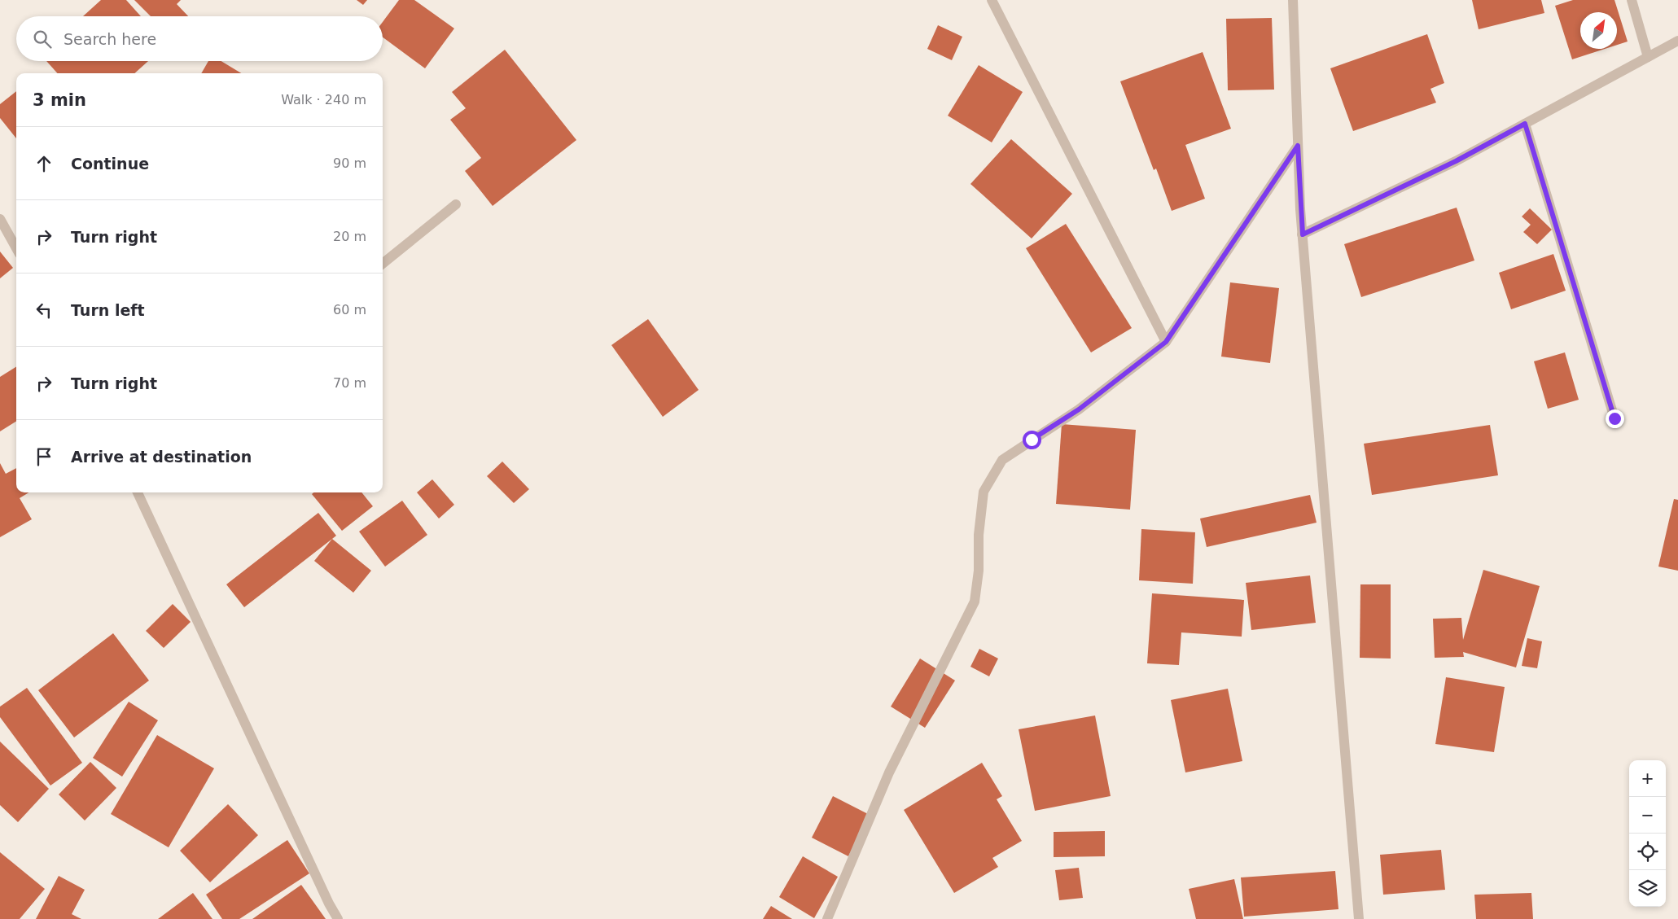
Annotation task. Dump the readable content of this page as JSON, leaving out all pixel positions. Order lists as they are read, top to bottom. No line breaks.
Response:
{"north":"top right","page":{"search":"Search here","heading":["3 min","Walk · 240 m"],"list":[["Continue","90 m"],["Turn right","20 m"],["Turn left","60 m"],["Turn right","70 m"],"Arrive at destination"],"map_buttons":["+","−"]}}
